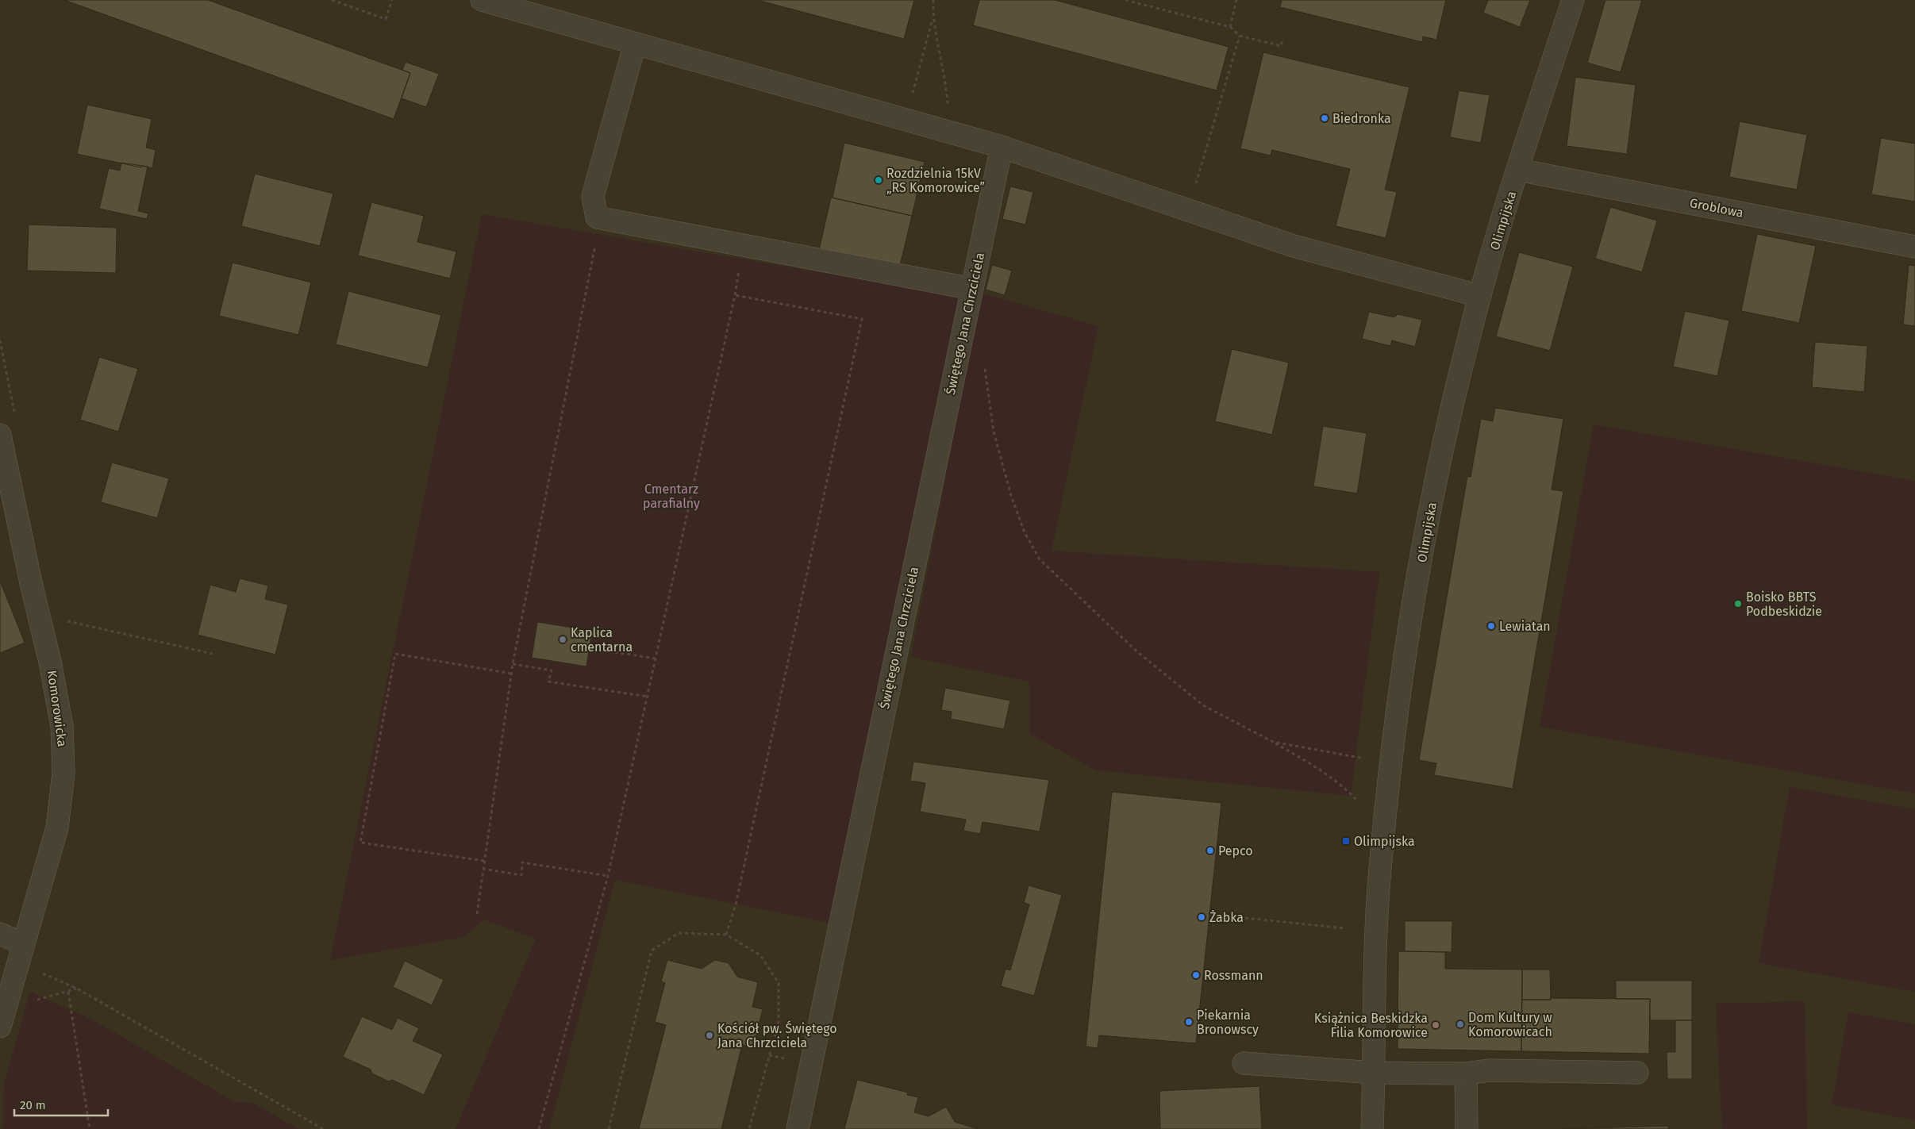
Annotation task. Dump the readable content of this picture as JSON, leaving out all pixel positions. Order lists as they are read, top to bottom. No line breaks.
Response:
{"streets":{"street":["Groblowa","Olimpijska","Świętego Jana Chrzciciela","Komorowicka"]},"crossings":[["Groblowa","Olimpijska"]],"parks":["Cmentarz parafialny"],"places":{"other":["Biedronka","Rozdzielnia 15kV „RS Komorowice”","Boisko BBTS Podbeskidzie","Lewiatan","Kaplica cmentarna","Pepco","Żabka","Rossmann","Piekarnia Bronowscy","Dom Kultury w Komorowicach","Książnica Beskidzka Filia Komorowice","Kościół pw. Świętego Jana Chrzciciela"],"transit":["Olimpijska"]},"scale_bar":"20 m"}
